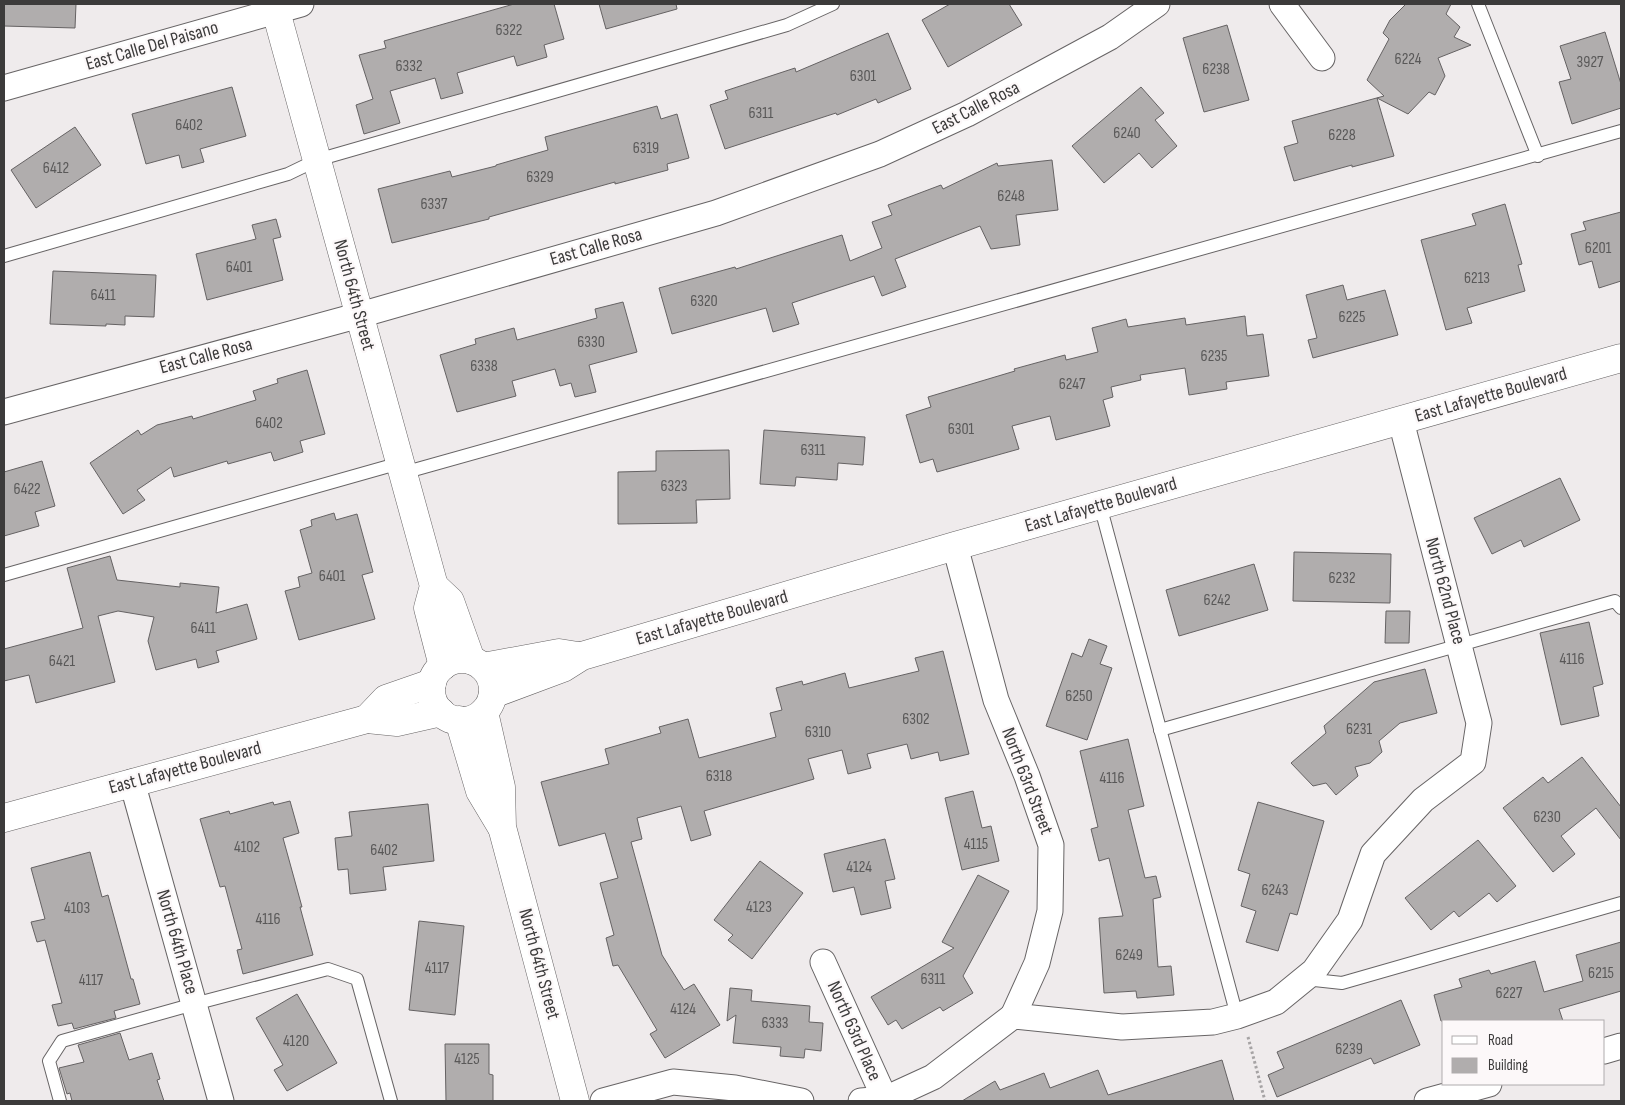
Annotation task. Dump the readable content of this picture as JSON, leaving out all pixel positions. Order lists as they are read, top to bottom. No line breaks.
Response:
{"streets":{"street":["East Calle Del Paisano","East Calle Rosa","North 64th Street","East Lafayette Boulevard","North 62nd Place","North 63rd Street","North 64th Place","North 63rd Place"]},"crossings":[["East Calle Del Paisano","North 64th Street"],["East Calle Rosa","North 64th Street"],["North 64th Street","East Lafayette Boulevard"],["East Lafayette Boulevard","North 62nd Place"],["East Lafayette Boulevard","North 63rd Street"],["East Lafayette Boulevard","North 64th Place"]],"house_numbers":["6322","6224","3927","6332","6238","6301","6311","6402","6240","6228","6319","6412","6329","6248","6337","6201","6401","6213","6411","6320","6225","6330","6235","6338","6247","6402","6301","6311","6323","6422","6401","6232","6242","6411","4116","6421","6250","6302","6231","6310","6318","4116","6230","4115","4102","6402","4124","6243","4123","4103","4116","6249","4117","6215","6311","4117","6227","4124","6333","4120","6239","4125"],"legend":["Road","Building"]}
